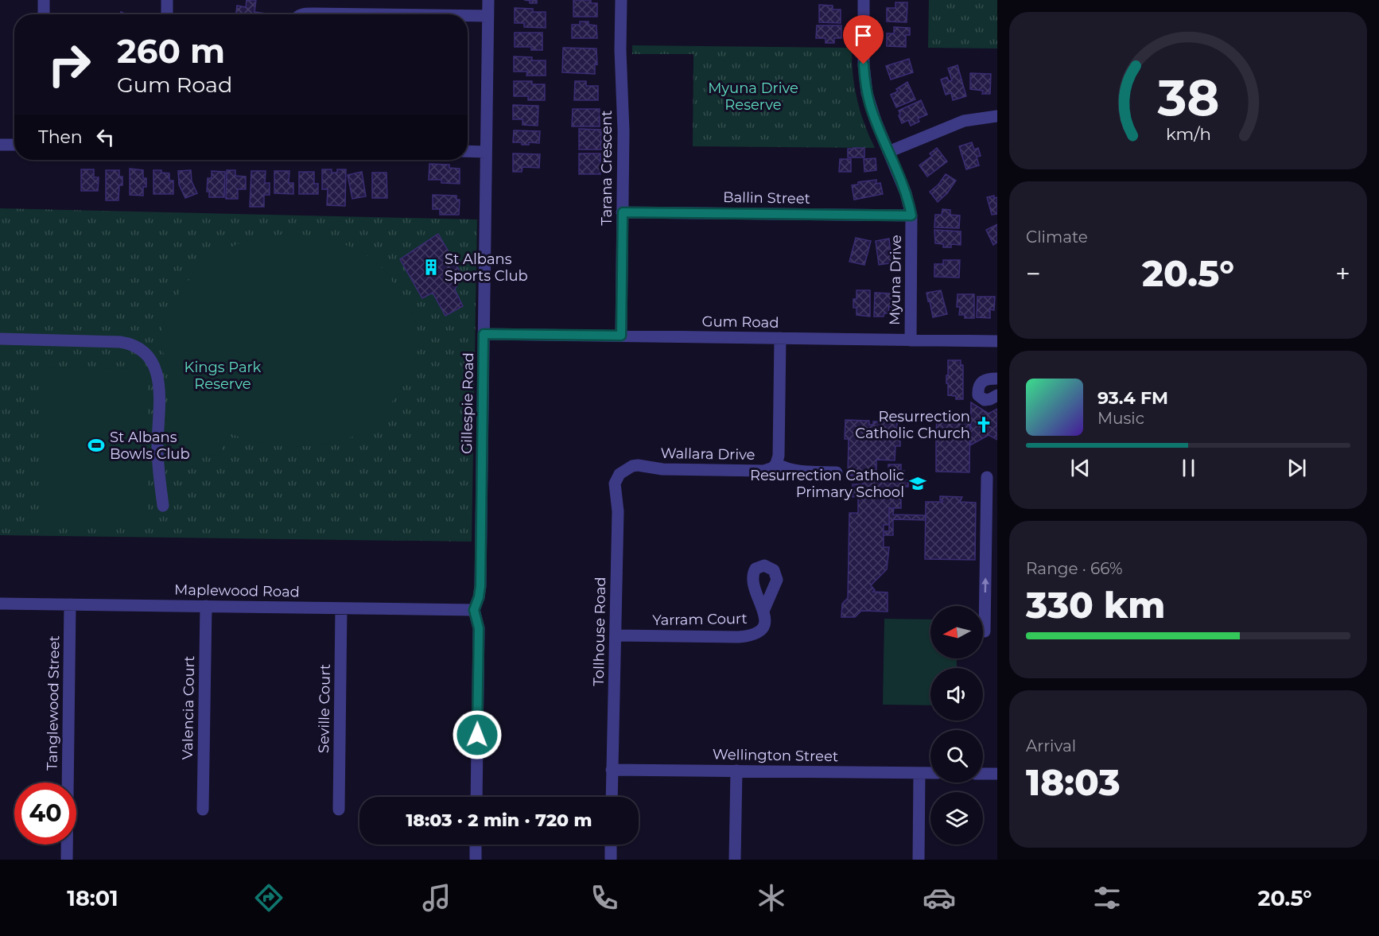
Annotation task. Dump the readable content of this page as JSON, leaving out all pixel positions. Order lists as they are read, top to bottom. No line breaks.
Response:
{"streets":{"street":["Tarana Crescent","Ballin Street","Myuna Drive","Gum Road","Gillespie Road","Wallara Drive","Maplewood Road","Yarram Court","Tollhouse Road","Tanglewood Street","Valencia Court","Seville Court","Wellington Street"]},"crossings":[["Tarana Crescent","Ballin Street"],["Tarana Crescent","Gum Road"],["Ballin Street","Myuna Drive"],["Myuna Drive","Gum Road"],["Gum Road","Gillespie Road"],["Gillespie Road","Maplewood Road"],["Wallara Drive","Tollhouse Road"],["Maplewood Road","Tanglewood Street"],["Maplewood Road","Valencia Court"],["Maplewood Road","Seville Court"],["Yarram Court","Tollhouse Road"],["Tollhouse Road","Wellington Street"]],"parks":["Myuna Drive Reserve","Kings Park Reserve"],"places":{"building":["St Albans Sports Club"],"church":["Resurrection Catholic Church"],"sports":["St Albans Bowls Club"],"school or university":["Resurrection Catholic Primary School"]},"north":"left","page":{"turn":["260 m","Gum Road"],"then":"Then","tile":["Climate",["Range · 66%","330 km"],["Arrival","18:03"]],"heat":["−","20.5°","+"],"song":["93.4 FM","Music"],"limit":"40","trip":"18:03 · 2 min · 720 m","tabs":["18:01","20.5°"],"gauge":["38","km/h"]}}
